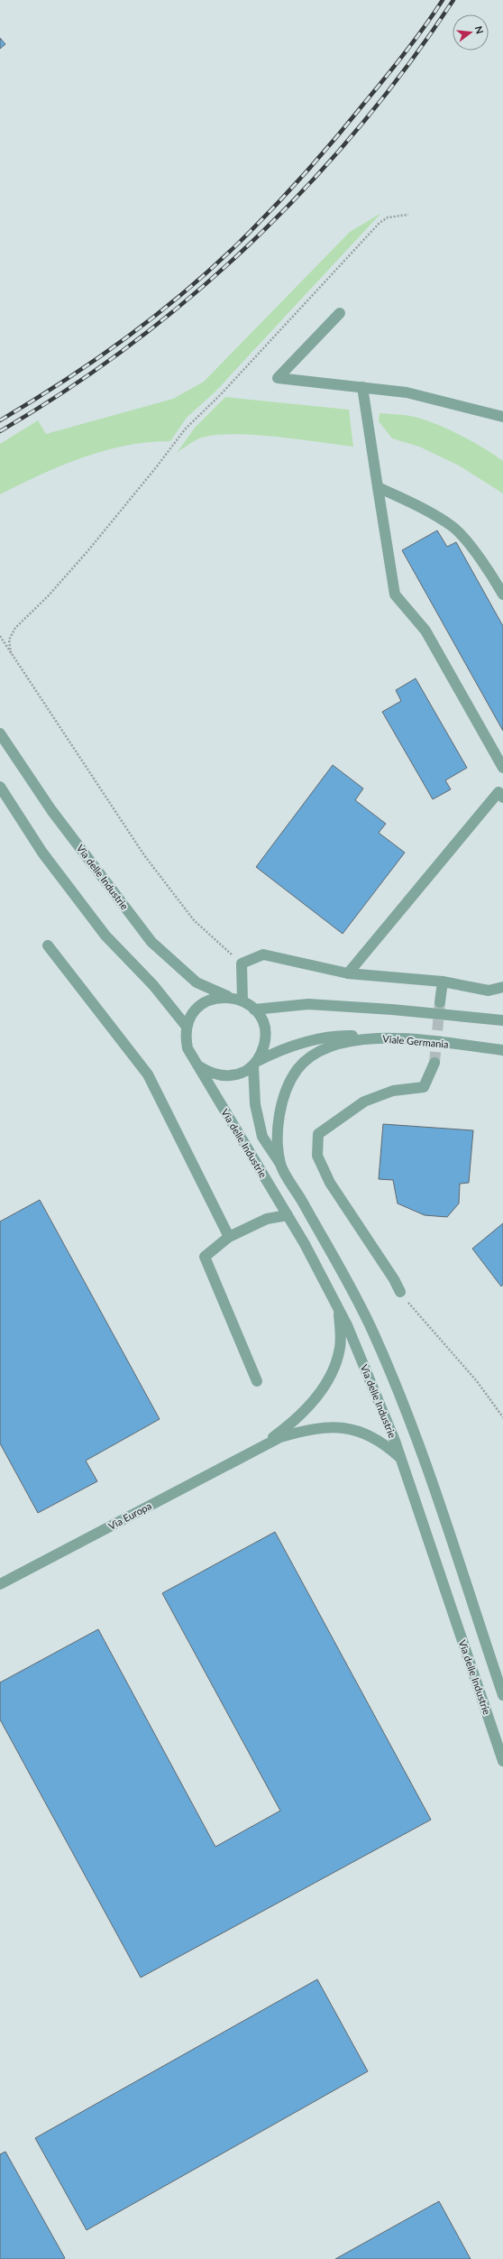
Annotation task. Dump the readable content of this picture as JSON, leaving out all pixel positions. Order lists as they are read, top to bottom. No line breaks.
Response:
{"streets":{"street":["Via delle Industrie","Viale Germania","Via Europa"]},"crossings":[["Via delle Industrie","Viale Germania"],["Via delle Industrie","Via Europa"]],"north":"right"}
